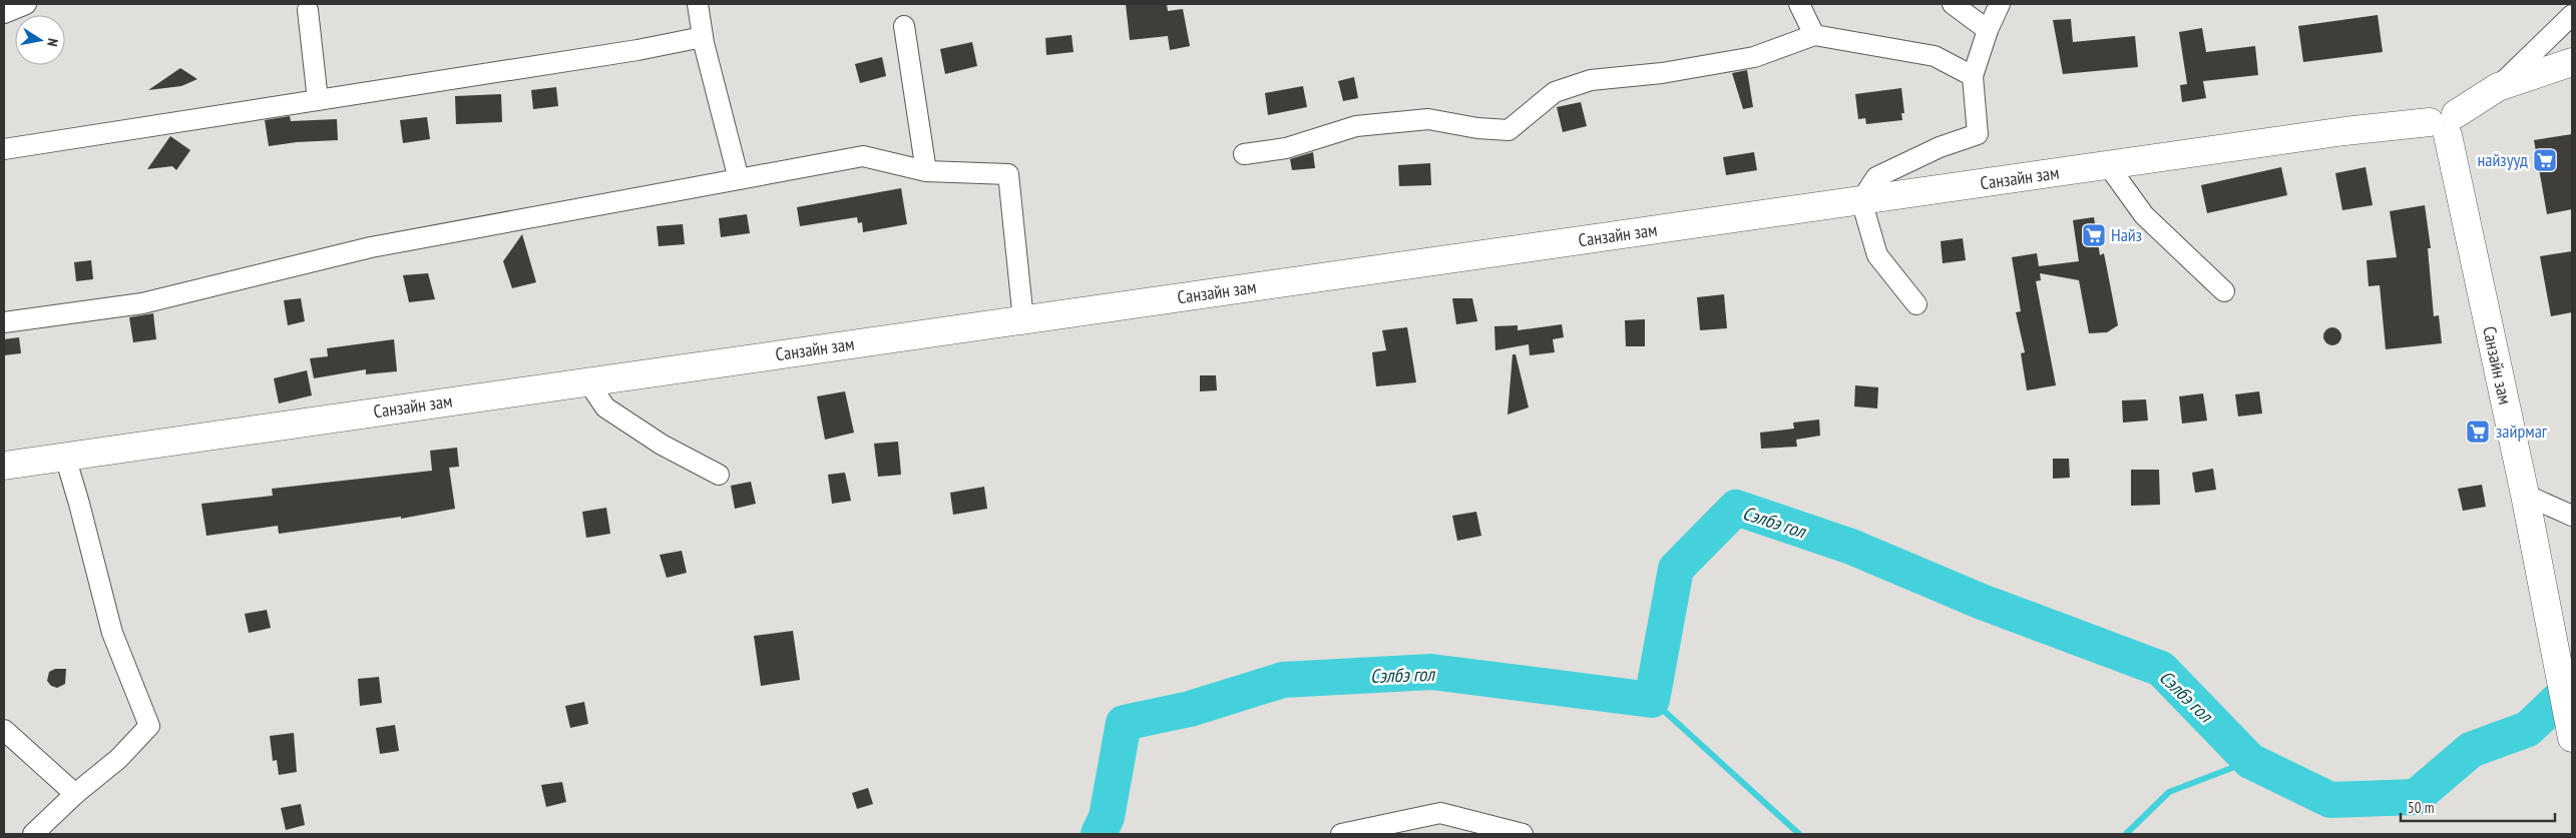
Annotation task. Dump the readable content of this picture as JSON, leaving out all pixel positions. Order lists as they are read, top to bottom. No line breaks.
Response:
{"streets":{"main road":["Санзайн зам"]},"water":["Сэлбэ гол"],"places":{"supermarket":["найзууд","Найз","зайрмаг"]},"scale_bar":"50 m","north":"right"}
